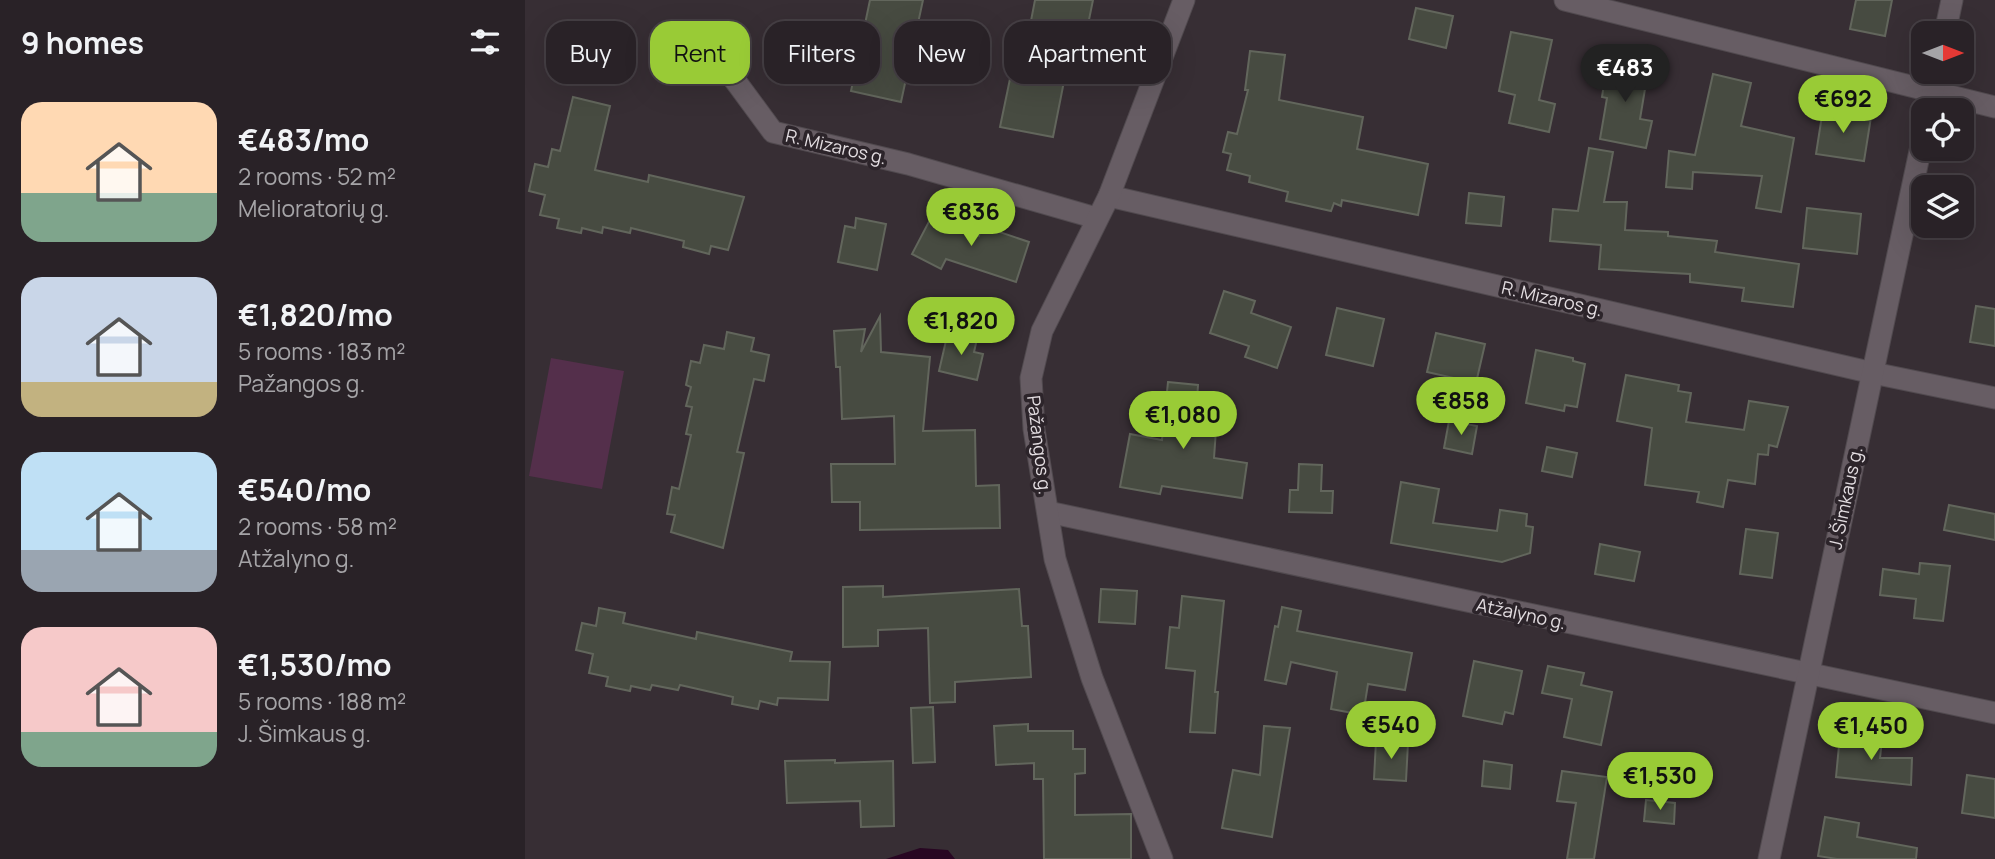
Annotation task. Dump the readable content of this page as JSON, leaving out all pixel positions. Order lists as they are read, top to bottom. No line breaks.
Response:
{"streets":{"street":["R. Mizaros g.","Pažangos g.","J. Šimkaus g.","Atžalyno g."]},"crossings":[["R. Mizaros g.","Pažangos g."],["R. Mizaros g.","J. Šimkaus g."],["Pažangos g.","Atžalyno g."],["J. Šimkaus g.","Atžalyno g."]],"north":"right","page":{"heading":"9 homes","chip":["Buy","Rent","Filters","New","Apartment"],"price":["€483","€692","€836","€1,820","€858","€1,080","€540","€1,450","€1,530"],"list":[{"name":"€483/mo","note":"2 rooms · 52 m² · Melioratorių g."},{"name":"€1,820/mo","note":"5 rooms · 183 m² · Pažangos g."},{"name":"€540/mo","note":"2 rooms · 58 m² · Atžalyno g."},{"name":"€1,530/mo","note":"5 rooms · 188 m² · J. Šimkaus g."}]}}
